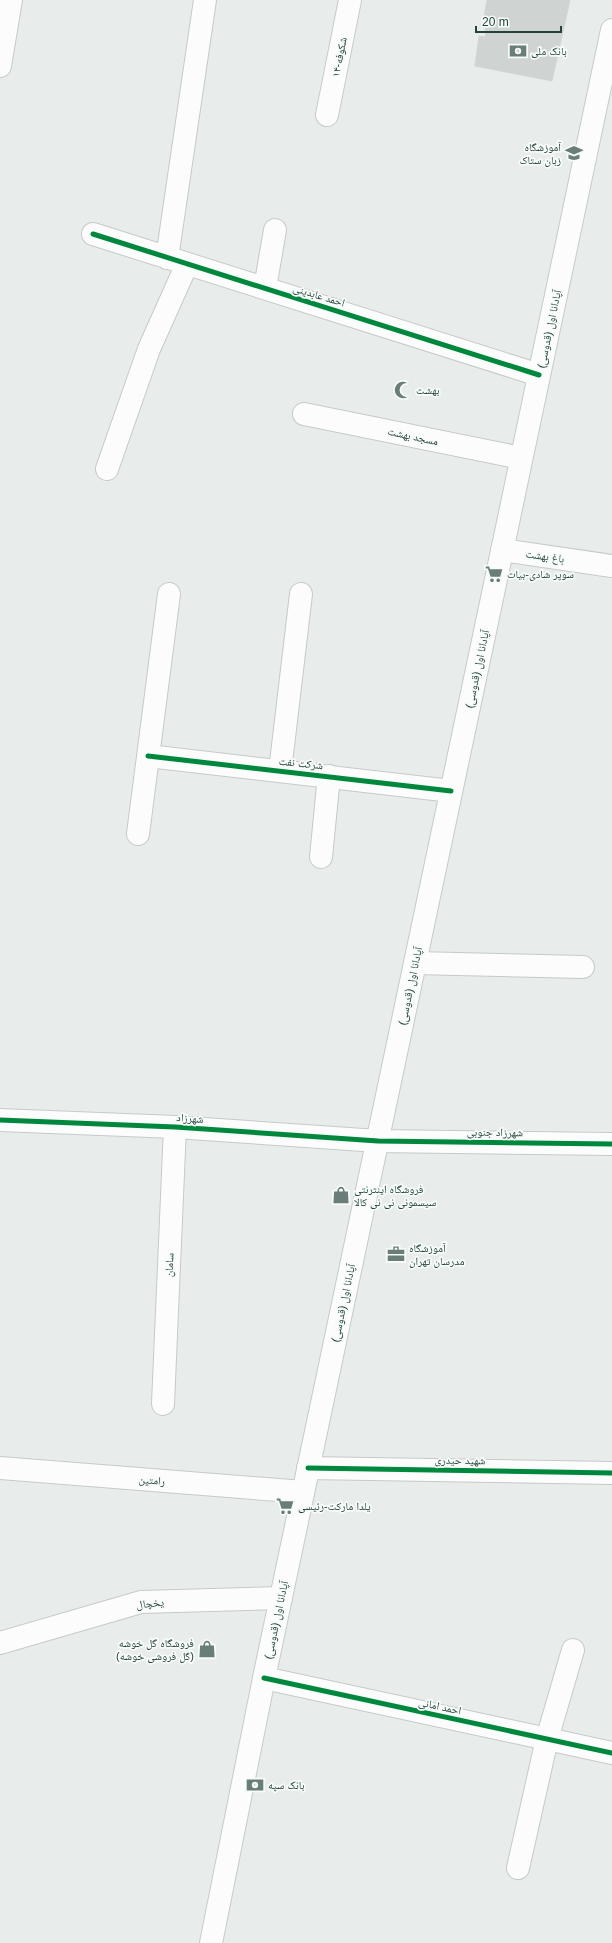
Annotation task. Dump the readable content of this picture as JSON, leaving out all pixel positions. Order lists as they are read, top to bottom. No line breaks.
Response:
{"streets":{"street":["۱۴-شکوفه","احمد عابدینی","آپادانا اول (قدوسی)","مسجد بهشت","باغ بهشت","شرکت نفت","شهرزاد","شهرزاد جنوبی","سامان","شهید حیدری","رامتین","یخچال","احمد امانی"]},"crossings":[["احمد عابدینی","آپادانا اول (قدوسی)"],["آپادانا اول (قدوسی)","مسجد بهشت"],["آپادانا اول (قدوسی)","باغ بهشت"],["آپادانا اول (قدوسی)","شرکت نفت"],["آپادانا اول (قدوسی)","شهرزاد"],["آپادانا اول (قدوسی)","شهرزاد جنوبی"],["آپادانا اول (قدوسی)","شهید حیدری"],["آپادانا اول (قدوسی)","رامتین"],["آپادانا اول (قدوسی)","یخچال"],["آپادانا اول (قدوسی)","احمد امانی"],["شهرزاد","شهرزاد جنوبی"],["شهرزاد","سامان"]],"places":{"bank":["بانک ملی","بانک سپه"],"school or university":["آموزشگاه زبان ستاک"],"mosque":["بهشت"],"supermarket":["سوپر شادی-بیات","یلدا مارکت-رئیسی"],"shop":["فروشگاه اینترنتی سیسمونی نی نی کالا","فروشگاه گل خوشه (گل فروشی خوشه)"],"office":["آموزشگاه مدرسان تهران"]},"scale_bar":"20 m"}
